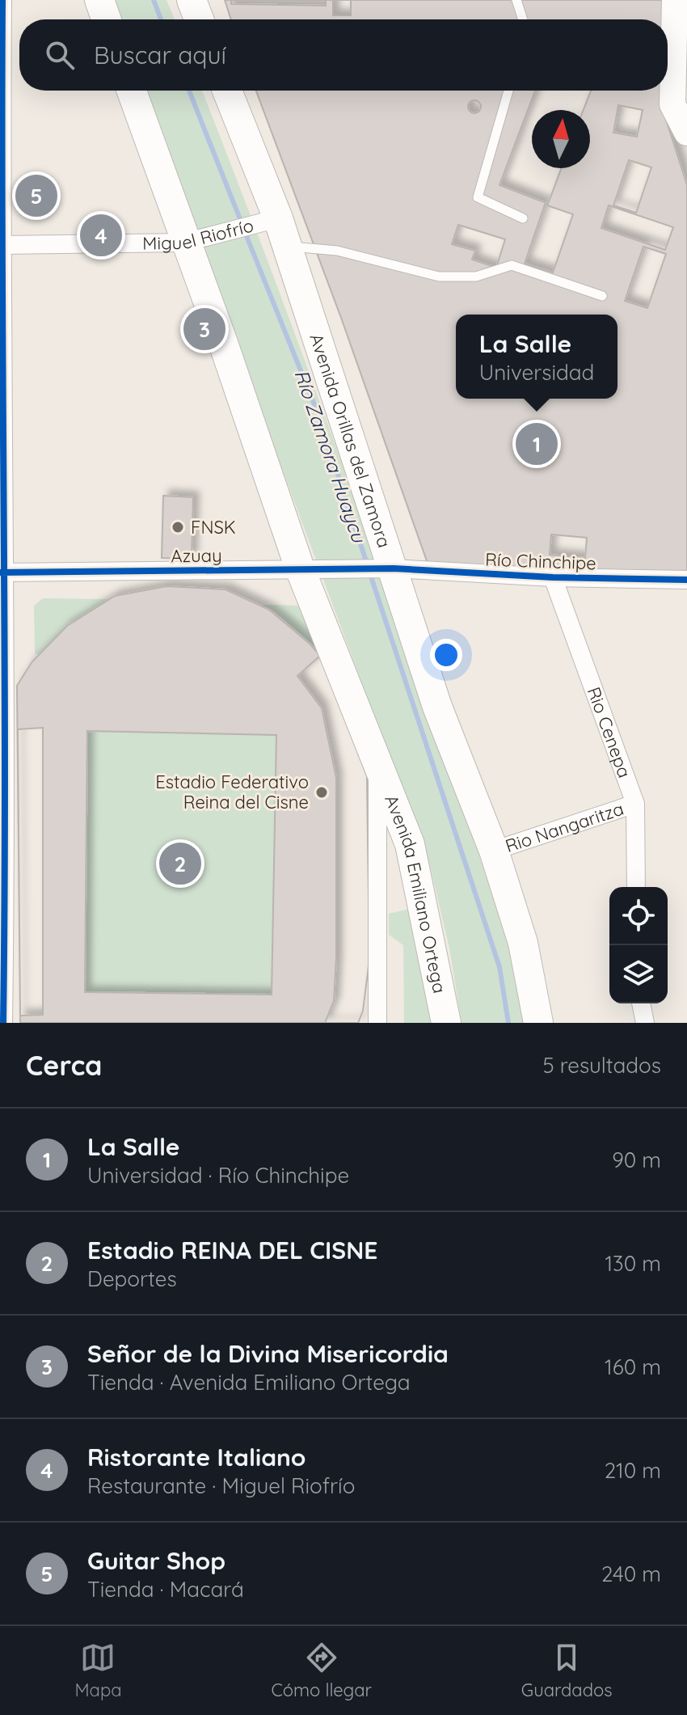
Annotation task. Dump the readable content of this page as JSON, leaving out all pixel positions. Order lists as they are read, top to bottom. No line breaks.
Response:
{"streets":{"main road":["Avenida Orillas del Zamora","Avenida Emiliano Ortega"],"street":["Miguel Riofrío","Azuay","Río Chinchipe","Rio Cenepa","Rio Nangaritza"]},"crossings":[["Miguel Riofrío","Avenida Orillas del Zamora"],["Miguel Riofrío","Avenida Emiliano Ortega"],["Avenida Orillas del Zamora","Azuay"],["Avenida Orillas del Zamora","Río Chinchipe"],["Avenida Orillas del Zamora","Rio Nangaritza"],["Azuay","Río Chinchipe"],["Azuay","Avenida Emiliano Ortega"],["Río Chinchipe","Rio Cenepa"],["Rio Cenepa","Rio Nangaritza"]],"water":["Río Zamora Huaycu"],"places":["FNSK","Estadio Federativo Reina del Cisne"],"north":"top","page":{"search":"Buscar aquí","pins":["5","4","3","1","2"],"popup":["La Salle","Universidad"],"heading":["Cerca","5 resultados"],"list":[{"mark":"1","name":"La Salle","note":"Universidad · Río Chinchipe","value":"90 m"},{"mark":"2","name":"Estadio REINA DEL CISNE","note":"Deportes","value":"130 m"},{"mark":"3","name":"Señor de la Divina Misericordia","note":"Tienda · Avenida Emiliano Ortega","value":"160 m"},{"mark":"4","name":"Ristorante Italiano","note":"Restaurante · Miguel Riofrío","value":"210 m"},{"mark":"5","name":"Guitar Shop","note":"Tienda · Macará","value":"240 m"}],"nav":["Mapa","Cómo llegar","Guardados"]}}
